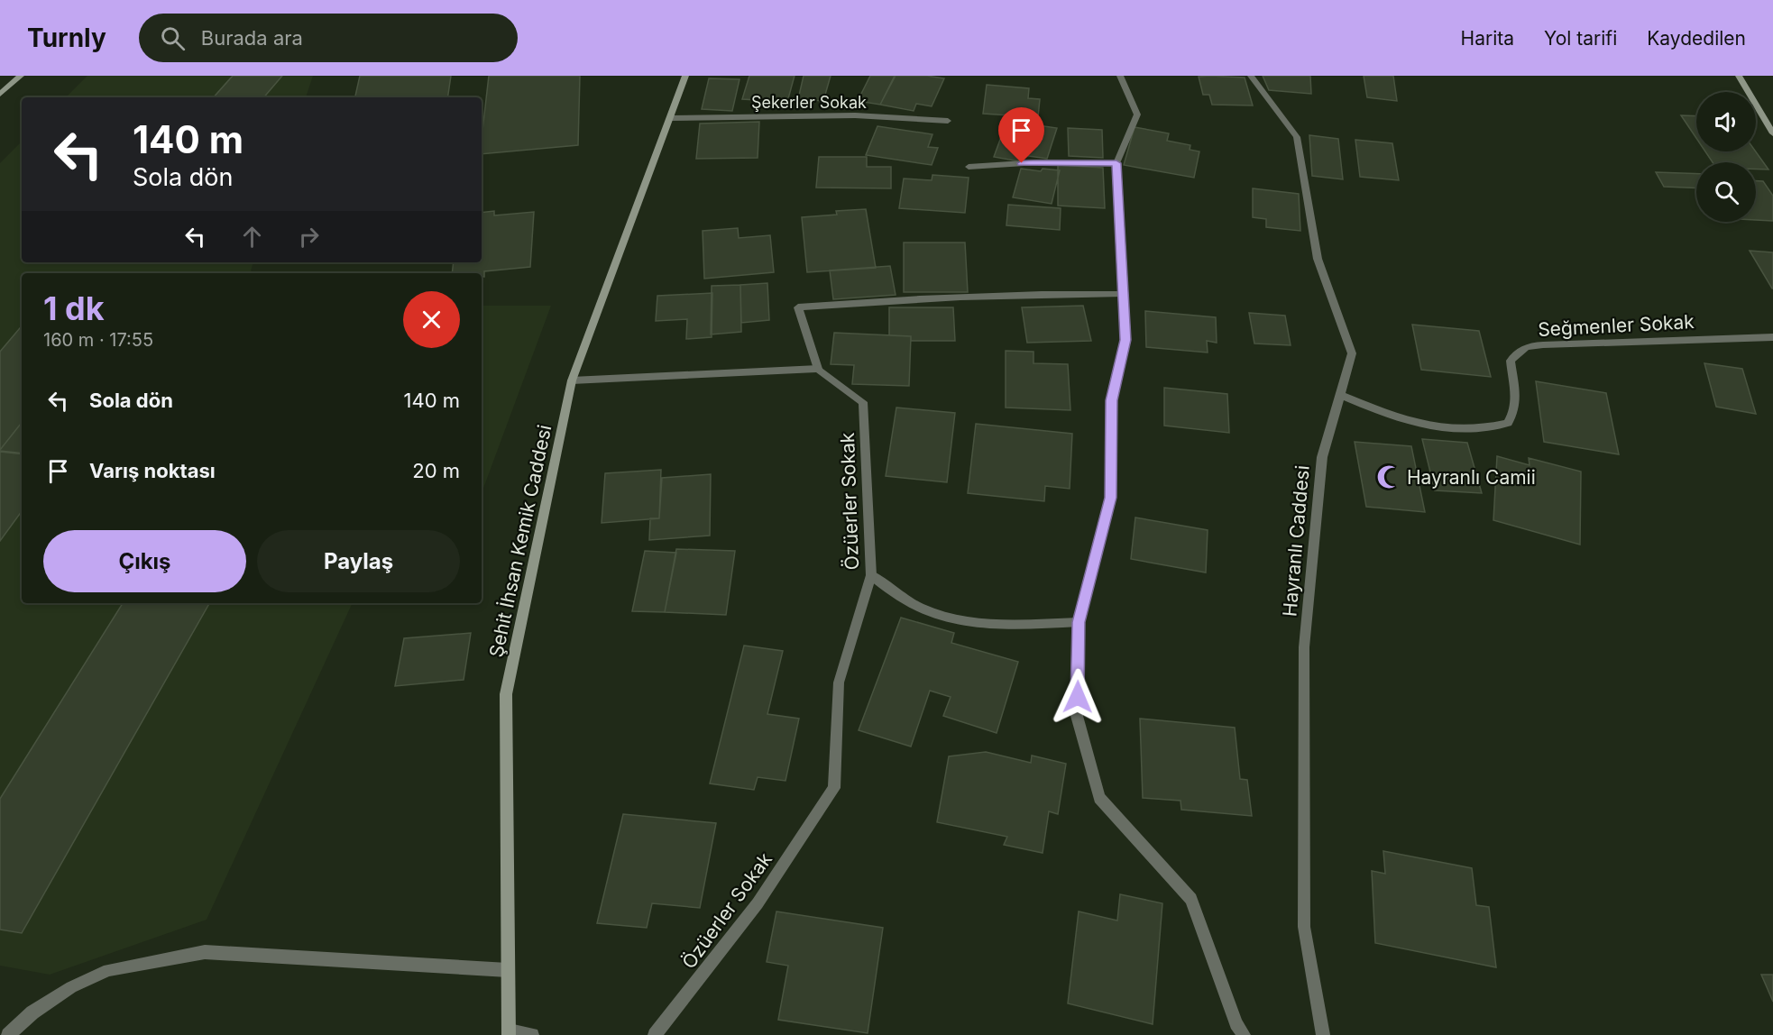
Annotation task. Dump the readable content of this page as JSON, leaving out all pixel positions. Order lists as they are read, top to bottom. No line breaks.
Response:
{"streets":{"street":["Şekerler Sokak","Seğmenler Sokak","Özüerler Sokak","Şehit İhsan Kemik Caddesi","Hayranlı Caddesi"]},"crossings":[["Şekerler Sokak","Şehit İhsan Kemik Caddesi"],["Seğmenler Sokak","Hayranlı Caddesi"]],"places":{"mosque":["Hayranlı Camii"]},"page":{"header":"Turnly","search":"Burada ara","nav":["Harita","Yol tarifi","Kaydedilen"],"turn":["140 m","Sola dön"],"heading":["1 dk","160 m · 17:55"],"list":[{"name":"Sola dön","value":"140 m"},{"name":"Varış noktası","value":"20 m"}],"buttons":["Çıkış","Paylaş"]}}
